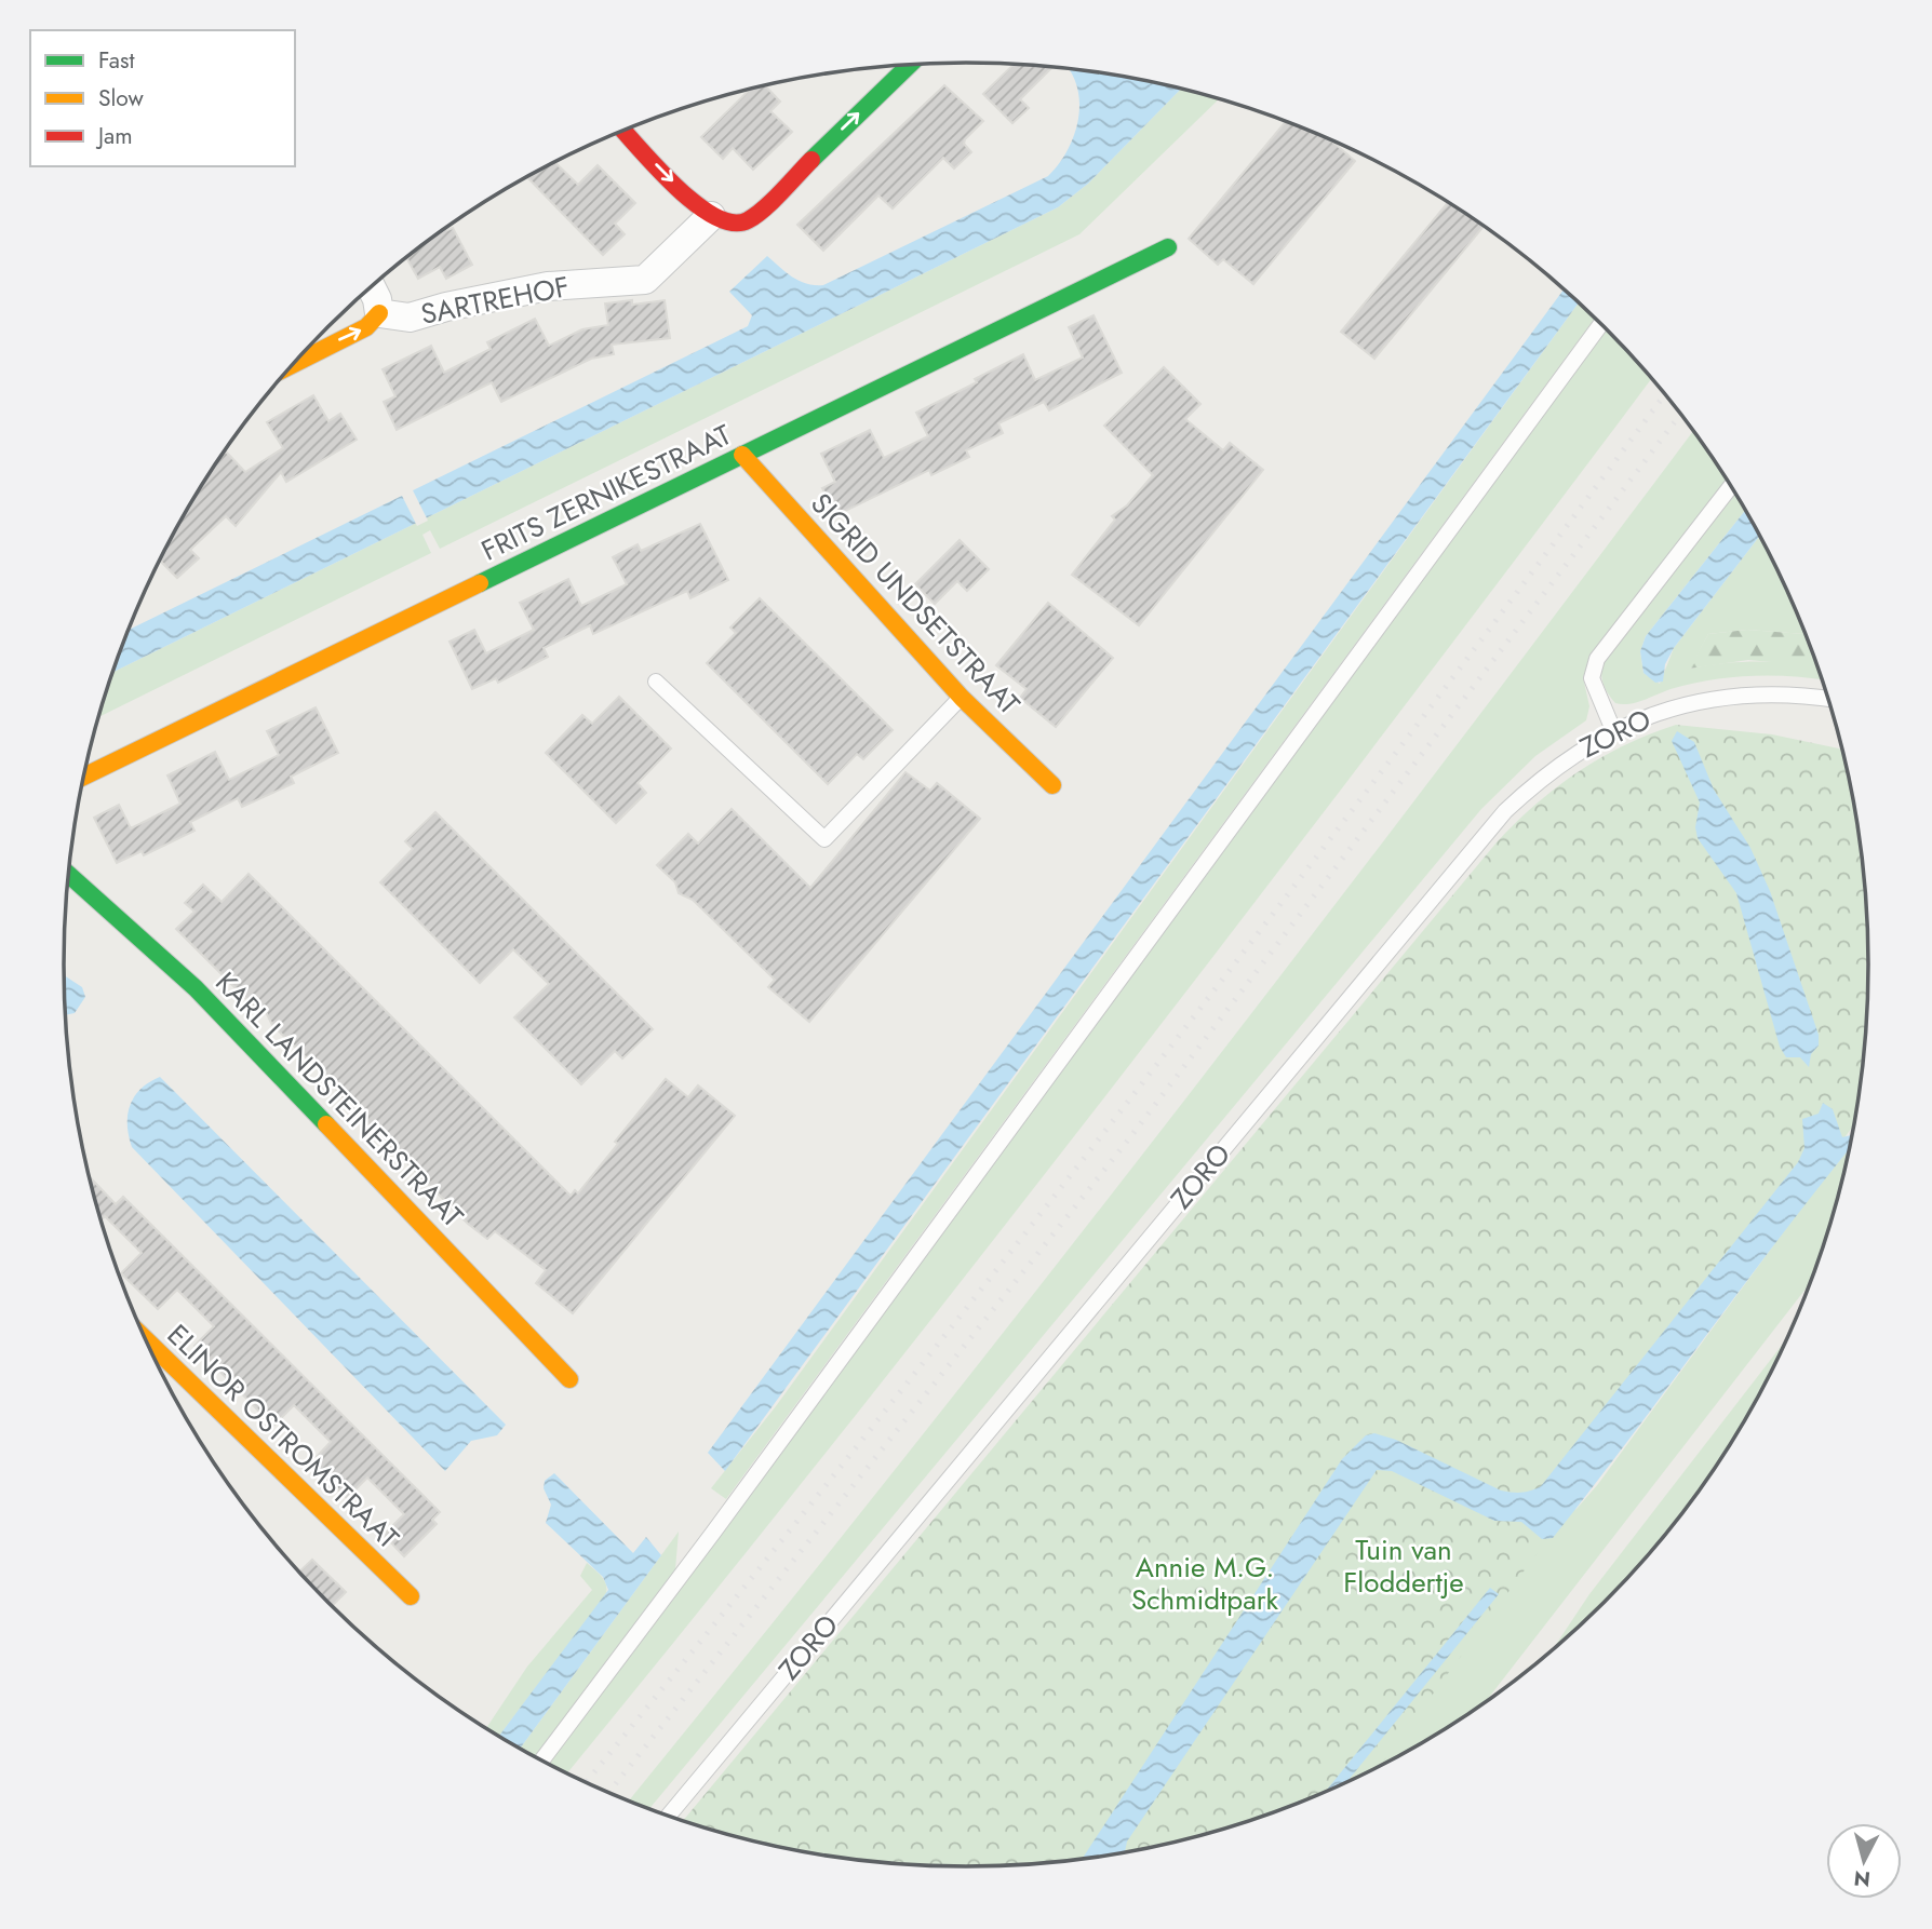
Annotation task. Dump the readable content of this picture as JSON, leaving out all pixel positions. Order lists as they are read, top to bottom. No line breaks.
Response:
{"streets":{"street":["SARTREHOF","FRITS ZERNIKESTRAAT","SIGRID UNDSETSTRAAT","KARL LANDSTEINERSTRAAT","ELINOR OSTROMSTRAAT"],"lane":["ZORO"]},"crossings":[["FRITS ZERNIKESTRAAT","SIGRID UNDSETSTRAAT"]],"parks":["Tuin van Floddertje","Annie M.G. Schmidtpark"],"legend":["Fast","Slow","Jam"],"north":"bottom"}
